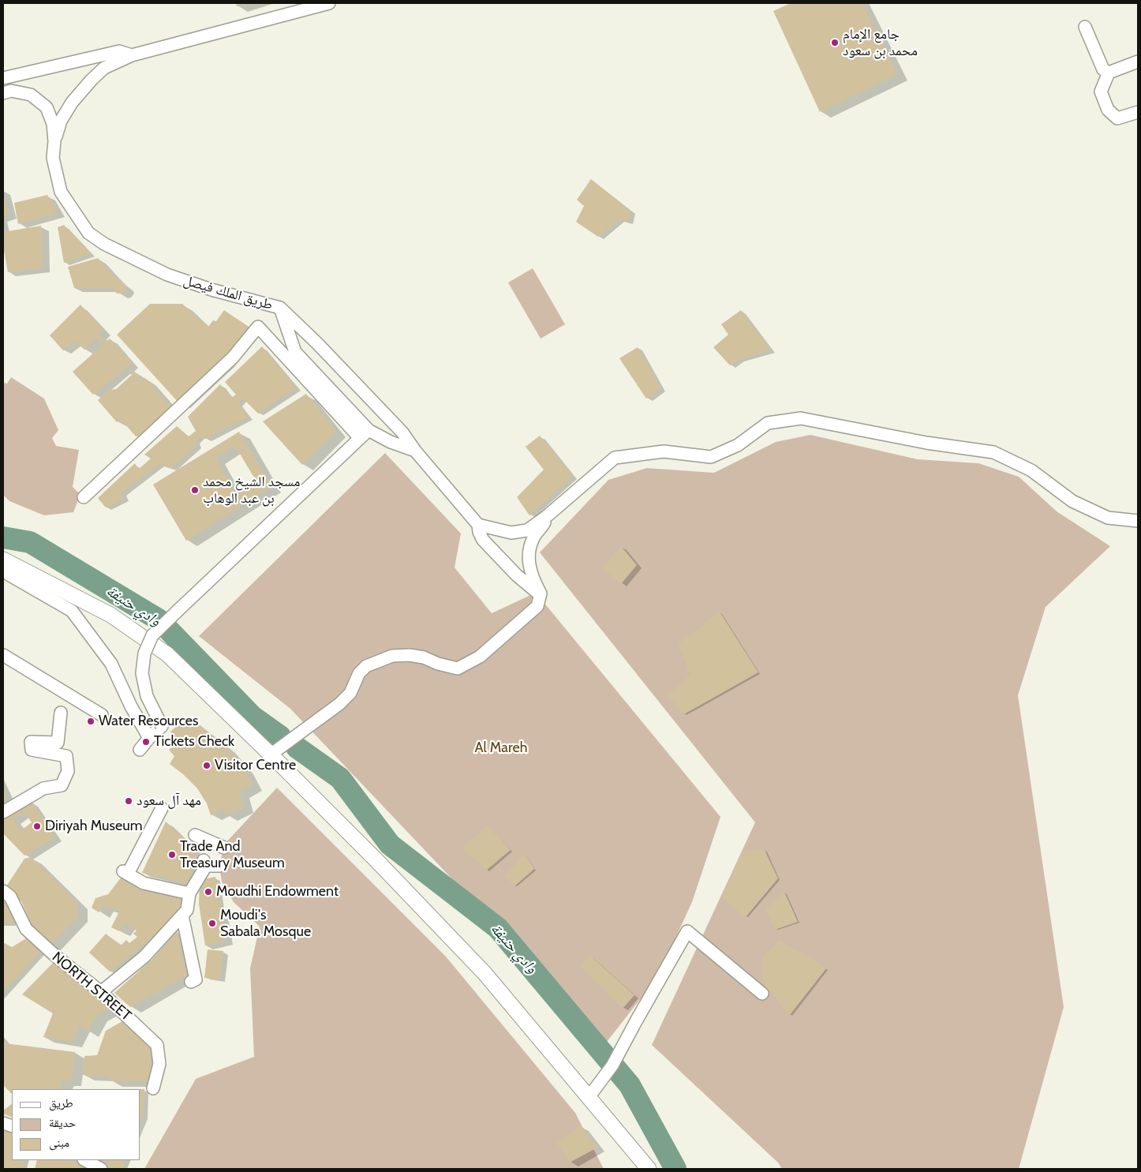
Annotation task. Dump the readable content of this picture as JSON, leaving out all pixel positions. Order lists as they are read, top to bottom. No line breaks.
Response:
{"streets":{"street":["طريق الملك فيصل","NORTH STREET"]},"water":["وادي حنيفة"],"parks":["Al Mareh"],"places":["جامع الإمام محمد بن سعود","مسجد الشيخ محمد بن عبد الوهاب","Water Resources","Tickets Check","Visitor Centre","مهد آل سعود","Diriyah Museum","Trade And Treasury Museum","Moudhi Endowment","Moudi's Sabala Mosque"],"legend":["طريق","حديقة","مبنى"]}
